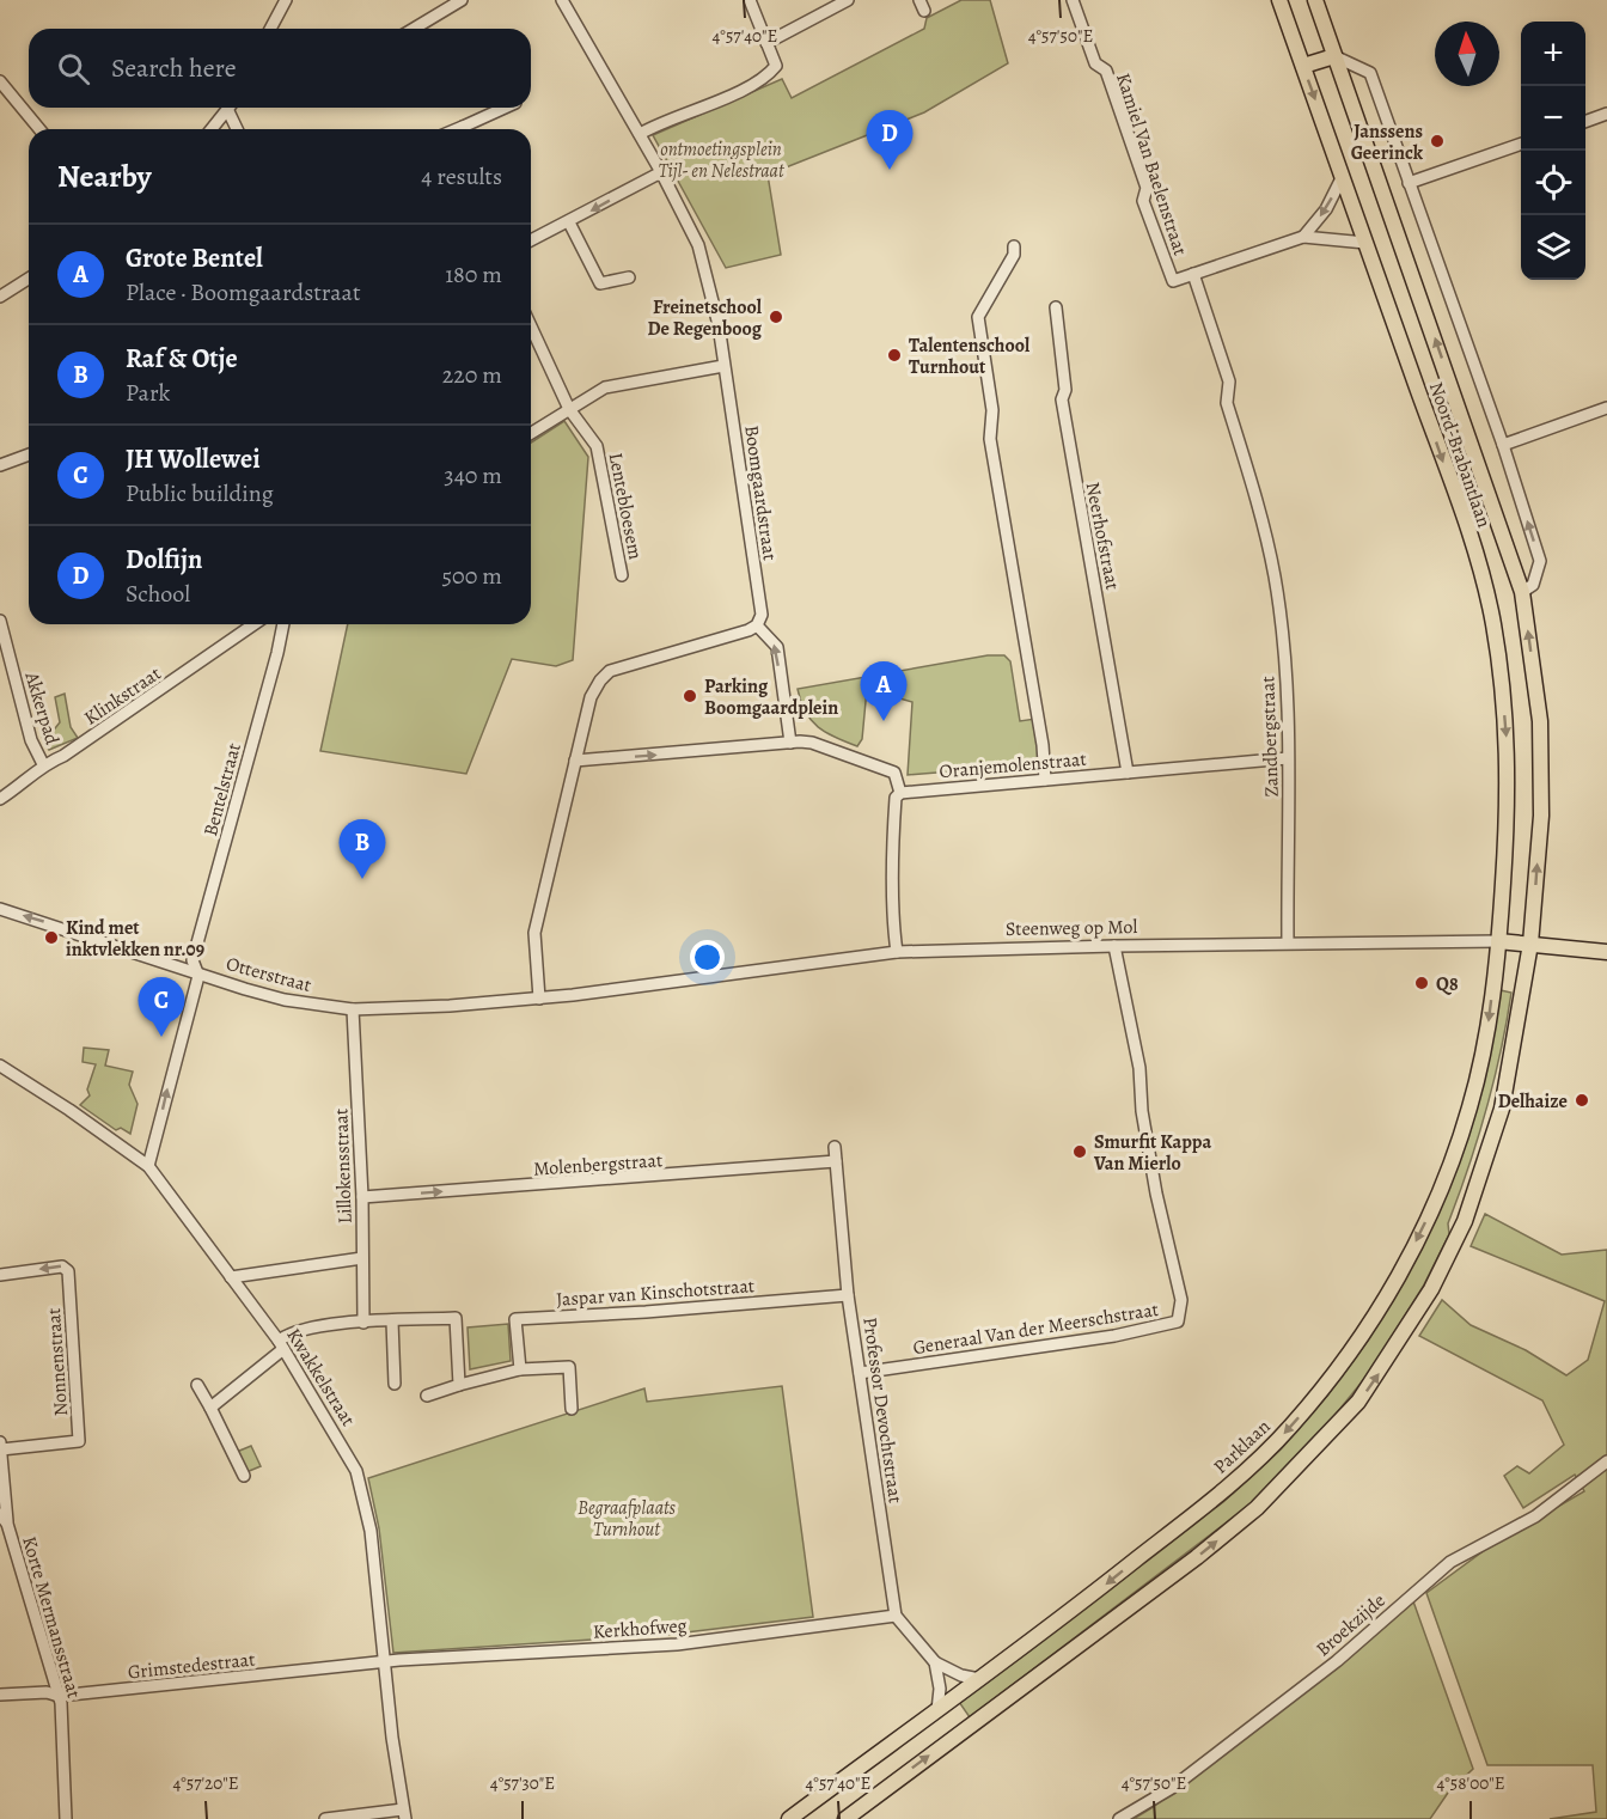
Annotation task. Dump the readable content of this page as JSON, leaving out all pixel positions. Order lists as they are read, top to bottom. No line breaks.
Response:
{"streets":{"main road":["Noord-Brabantlaan","Steenweg op Mol","Parklaan"],"street":["Kamiel Van Baelenstraat","Boomgaardstraat","Lentebloesem","Neerhofstraat","Klinkstraat","Akkerpad","Zandbergstraat","Oranjemolenstraat","Bentelstraat","Otterstraat","Molenbergstraat","Lillokensstraat","Jaspar van Kinschotstraat","Generaal Van der Meerschstraat","Nonnenstraat","Kwakkelstraat","Professor Devochtstraat","Korte Mermansstraat","Broekzijde","Kerkhofweg","Grimstedestraat"]},"crossings":[["Kamiel Van Baelenstraat","Noord-Brabantlaan"],["Kamiel Van Baelenstraat","Zandbergstraat"],["Noord-Brabantlaan","Steenweg op Mol"],["Noord-Brabantlaan","Parklaan"],["Neerhofstraat","Oranjemolenstraat"],["Klinkstraat","Akkerpad"],["Zandbergstraat","Oranjemolenstraat"],["Zandbergstraat","Steenweg op Mol"],["Bentelstraat","Otterstraat"],["Bentelstraat","Kwakkelstraat"],["Steenweg op Mol","Otterstraat"],["Steenweg op Mol","Generaal Van der Meerschstraat"],["Steenweg op Mol","Parklaan"],["Otterstraat","Lillokensstraat"],["Molenbergstraat","Lillokensstraat"],["Molenbergstraat","Professor Devochtstraat"],["Jaspar van Kinschotstraat","Professor Devochtstraat"],["Generaal Van der Meerschstraat","Professor Devochtstraat"],["Nonnenstraat","Korte Mermansstraat"],["Kwakkelstraat","Kerkhofweg"],["Kwakkelstraat","Grimstedestraat"],["Professor Devochtstraat","Kerkhofweg"],["Korte Mermansstraat","Grimstedestraat"],["Kerkhofweg","Grimstedestraat"]],"one_way":["Bentelstraat","Otterstraat","Molenbergstraat"],"parks":["ontmoetingsplein Tijl- en Nelestraat","Begraafplaats Turnhout"],"places":["Janssens Geerinck","Freinetschool De Regenboog","Talentenschool Turnhout","Parking Boomgaardplein","Kind met inktvlekken nr.09","Q8","Delhaize","Smurfit Kappa Van Mierlo"],"north":"top","page":{"map_buttons":["+","−"],"search":"Search here","pins":["D","A","B","C"],"heading":["Nearby","4 results"],"list":[{"mark":"A","name":"Grote Bentel","note":"Place · Boomgaardstraat","value":"180 m"},{"mark":"B","name":"Raf & Otje","note":"Park","value":"220 m"},{"mark":"C","name":"JH Wollewei","note":"Public building","value":"340 m"},{"mark":"D","name":"Dolfijn","note":"School","value":"500 m"}]},"coordinates":["4°57'40\"E","4°57'50\"E","4°57'20\"E","4°57'30\"E","4°58'00\"E"]}
